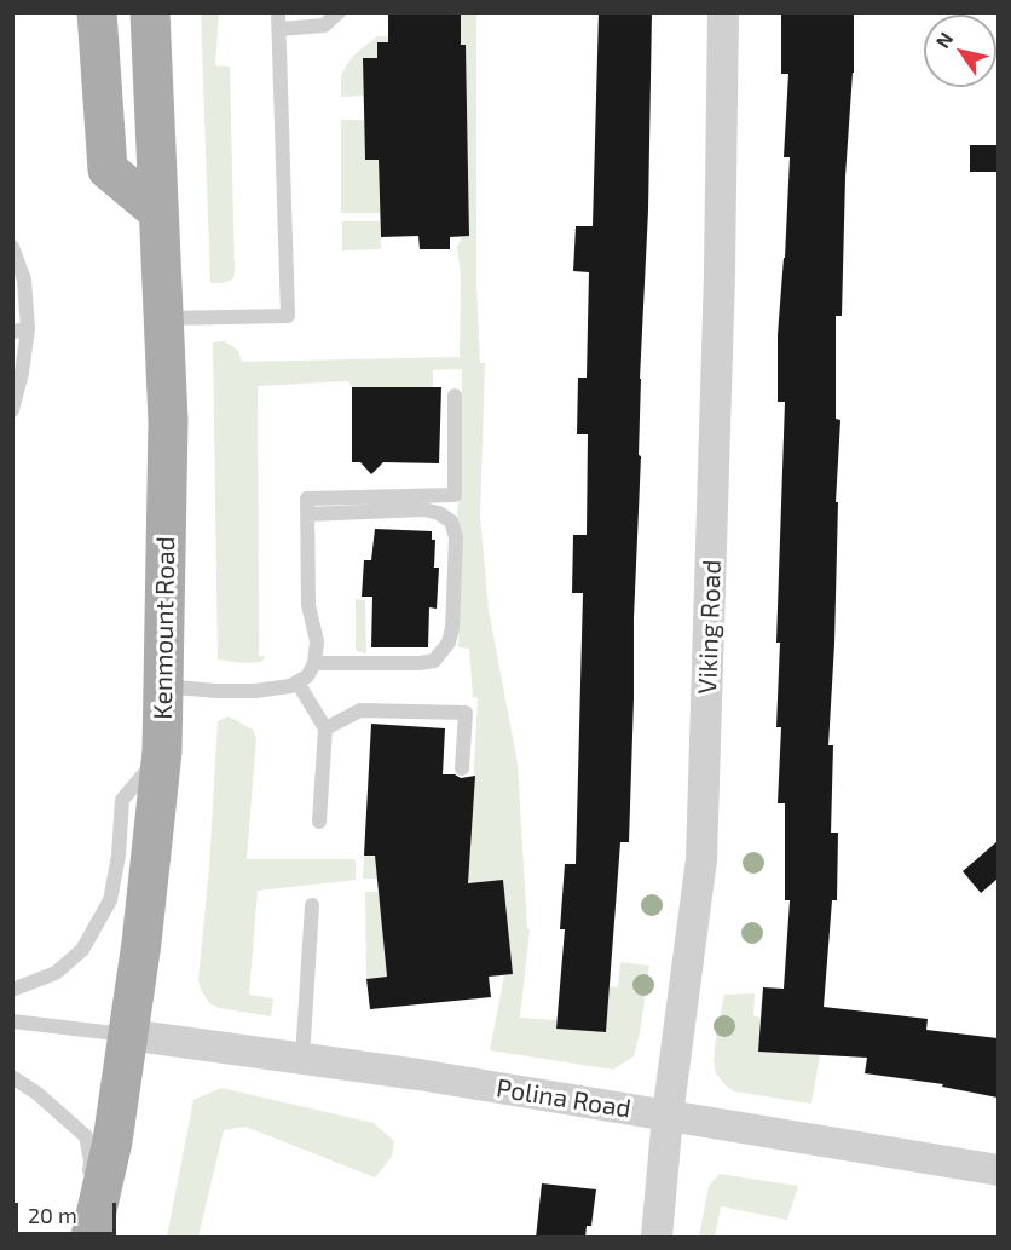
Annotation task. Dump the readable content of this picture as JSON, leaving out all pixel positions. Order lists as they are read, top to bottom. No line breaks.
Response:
{"streets":{"main road":["Kenmount Road"],"street":["Viking Road","Polina Road"]},"crossings":[["Viking Road","Polina Road"],["Kenmount Road","Polina Road"]],"scale_bar":"20 m","north":"top left"}
